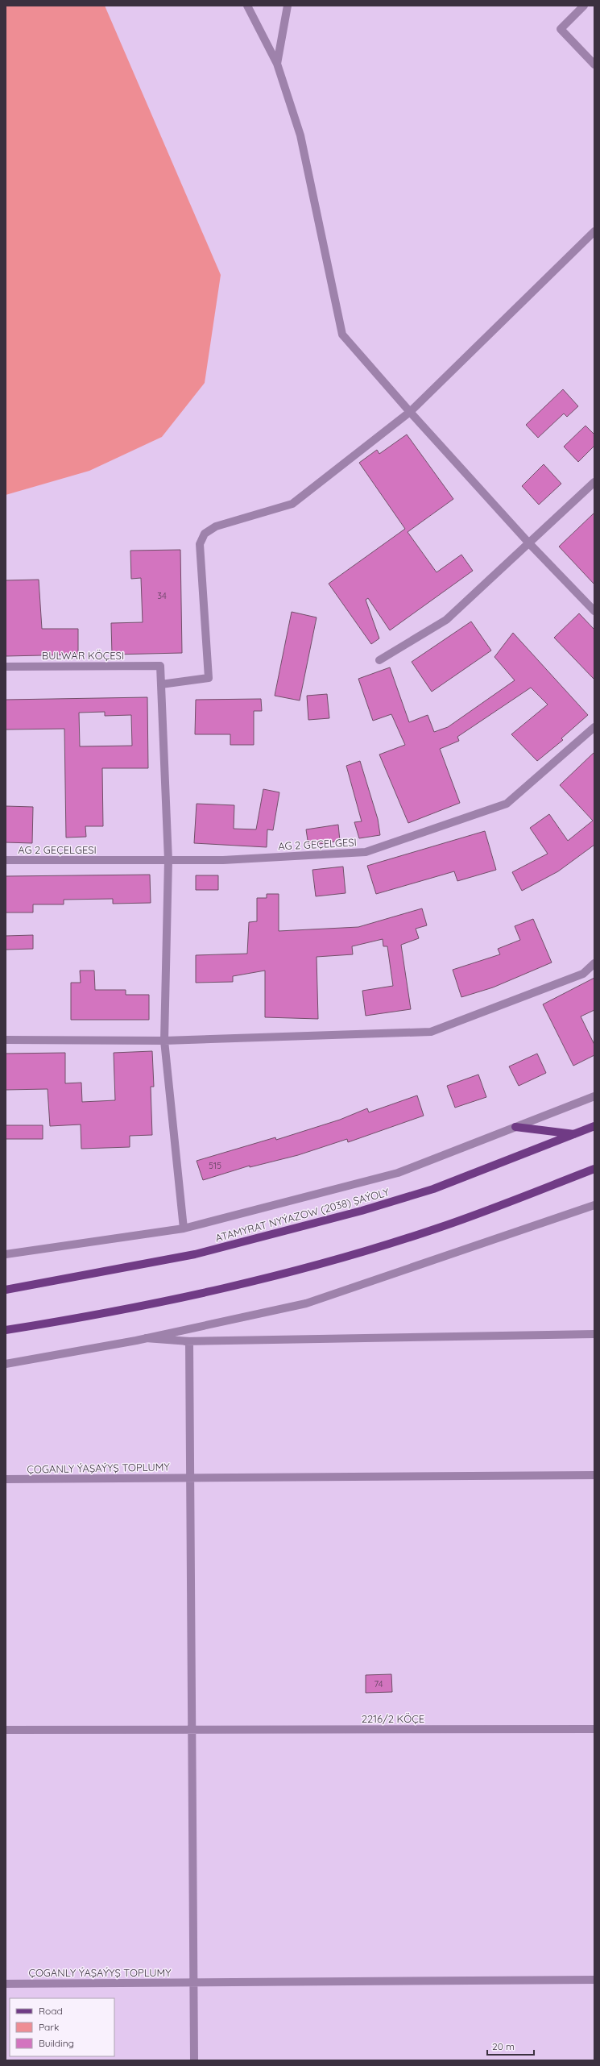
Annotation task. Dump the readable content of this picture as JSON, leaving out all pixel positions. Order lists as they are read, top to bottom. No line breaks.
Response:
{"streets":{"main road":["ATAMYRAT NYÝAZOW (2038) ŞAÝOLY"],"street":["BULWAR KÖÇESI","AG 2 GEÇELGESI","ÇOGANLY ÝAŞAÝYŞ TOPLUMY","2216/2 KÖÇE"]},"house_numbers":["34","515","74"],"legend":["Road","Park","Building"],"scale_bar":"20 m"}
